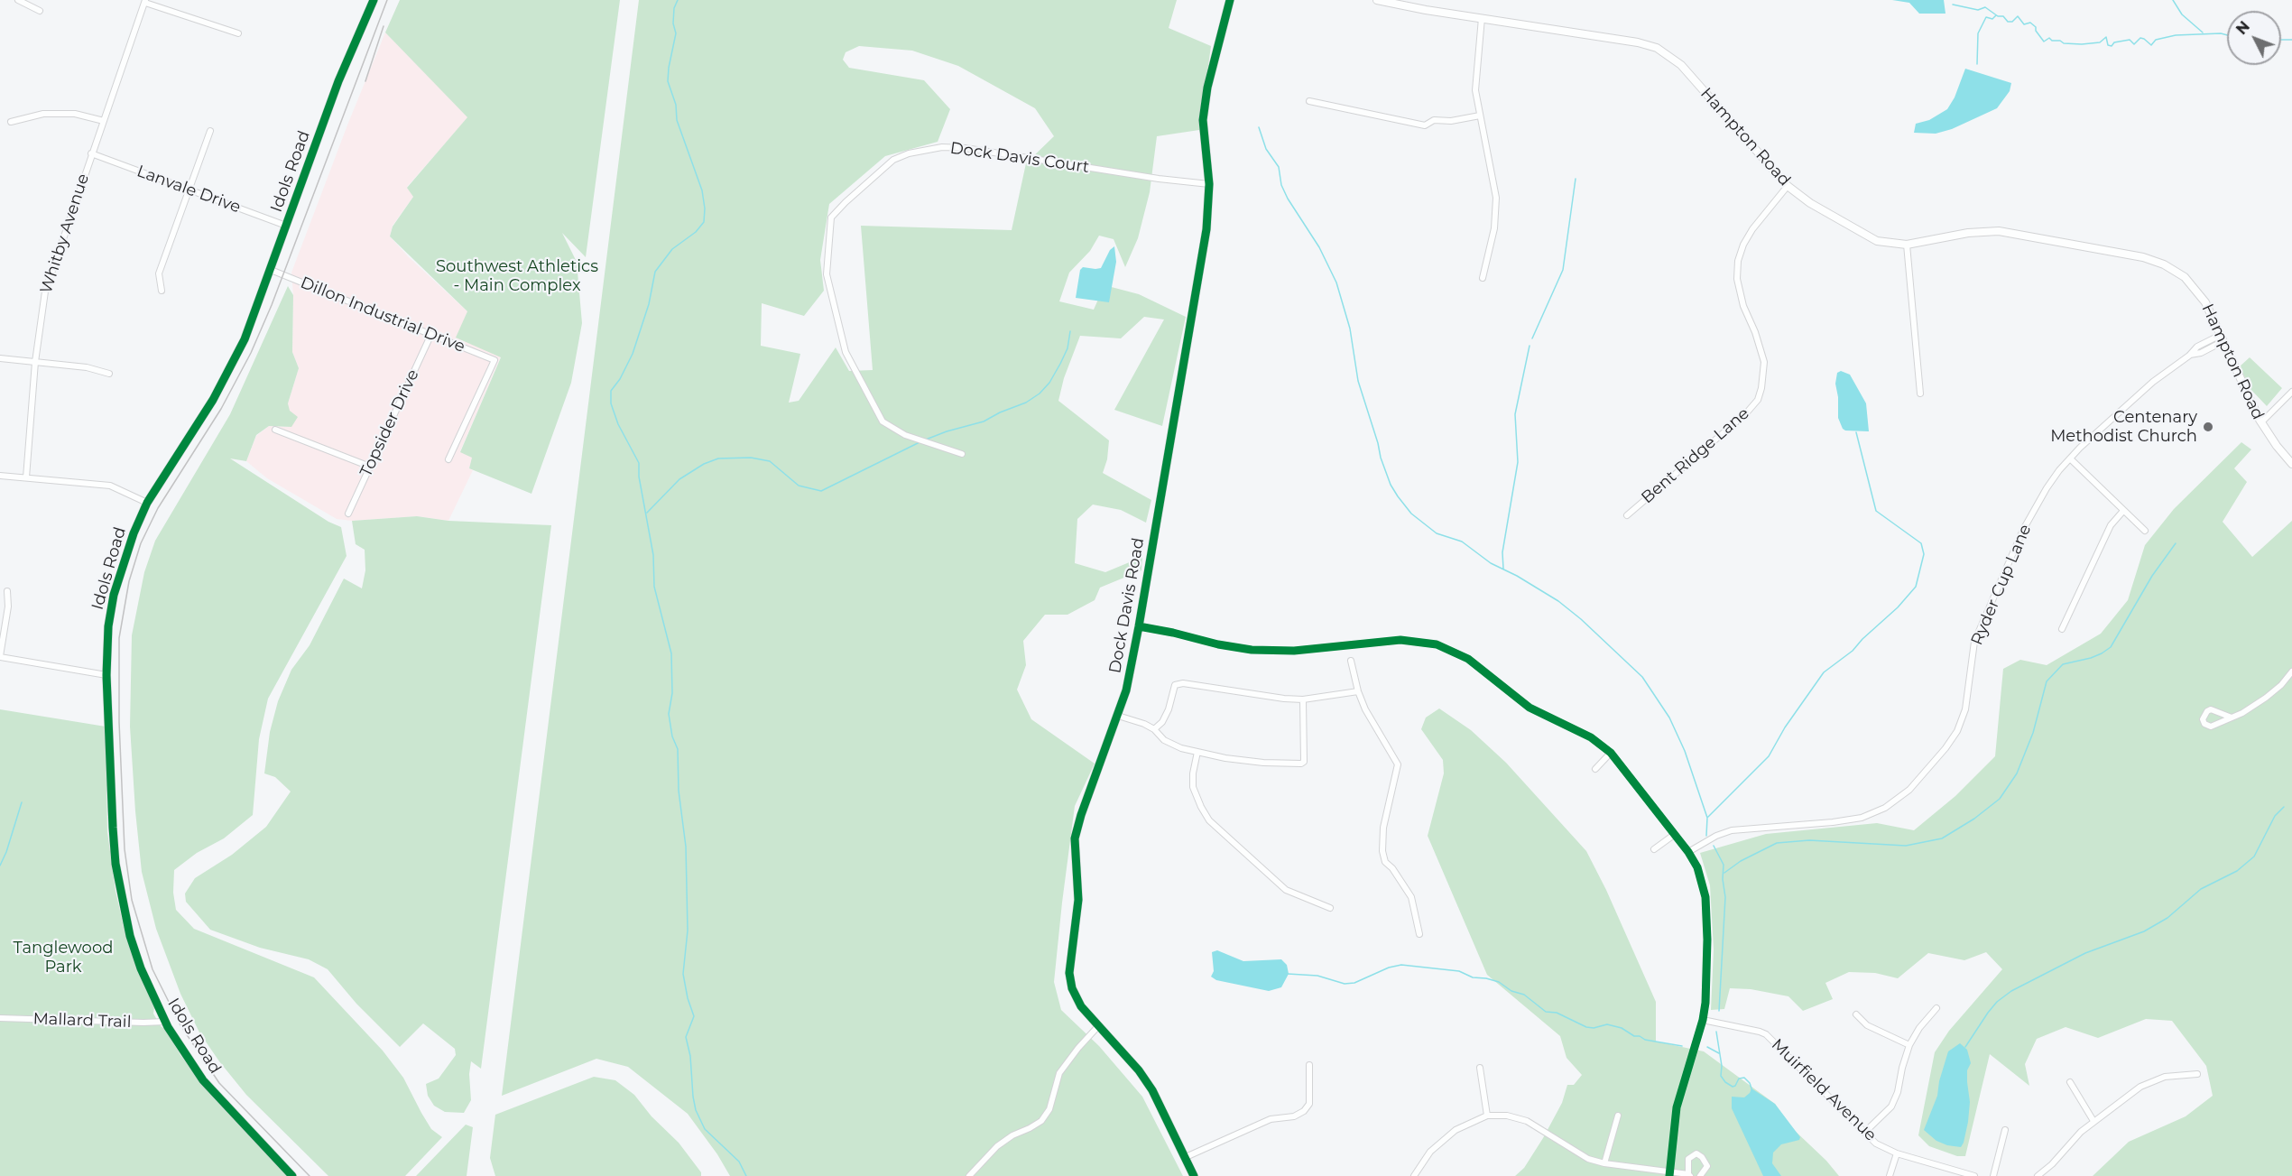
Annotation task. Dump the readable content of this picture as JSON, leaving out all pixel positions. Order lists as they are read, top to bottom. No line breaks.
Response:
{"streets":{"street":["Hampton Road","Dock Davis Court","Idols Road","Lanvale Drive","Whitby Avenue","Dillon Industrial Drive","Topsider Drive","Bent Ridge Lane","Ryder Cup Lane","Dock Davis Road","Mallard Trail","Muirfield Avenue"]},"crossings":[["Hampton Road","Bent Ridge Lane"],["Hampton Road","Ryder Cup Lane"],["Dock Davis Court","Dock Davis Road"],["Idols Road","Lanvale Drive"],["Idols Road","Dillon Industrial Drive"],["Idols Road","Mallard Trail"],["Lanvale Drive","Whitby Avenue"],["Dillon Industrial Drive","Topsider Drive"]],"parks":["Southwest Athletics - Main Complex","Tanglewood Park"],"places":["Centenary Methodist Church"],"north":"top left"}
